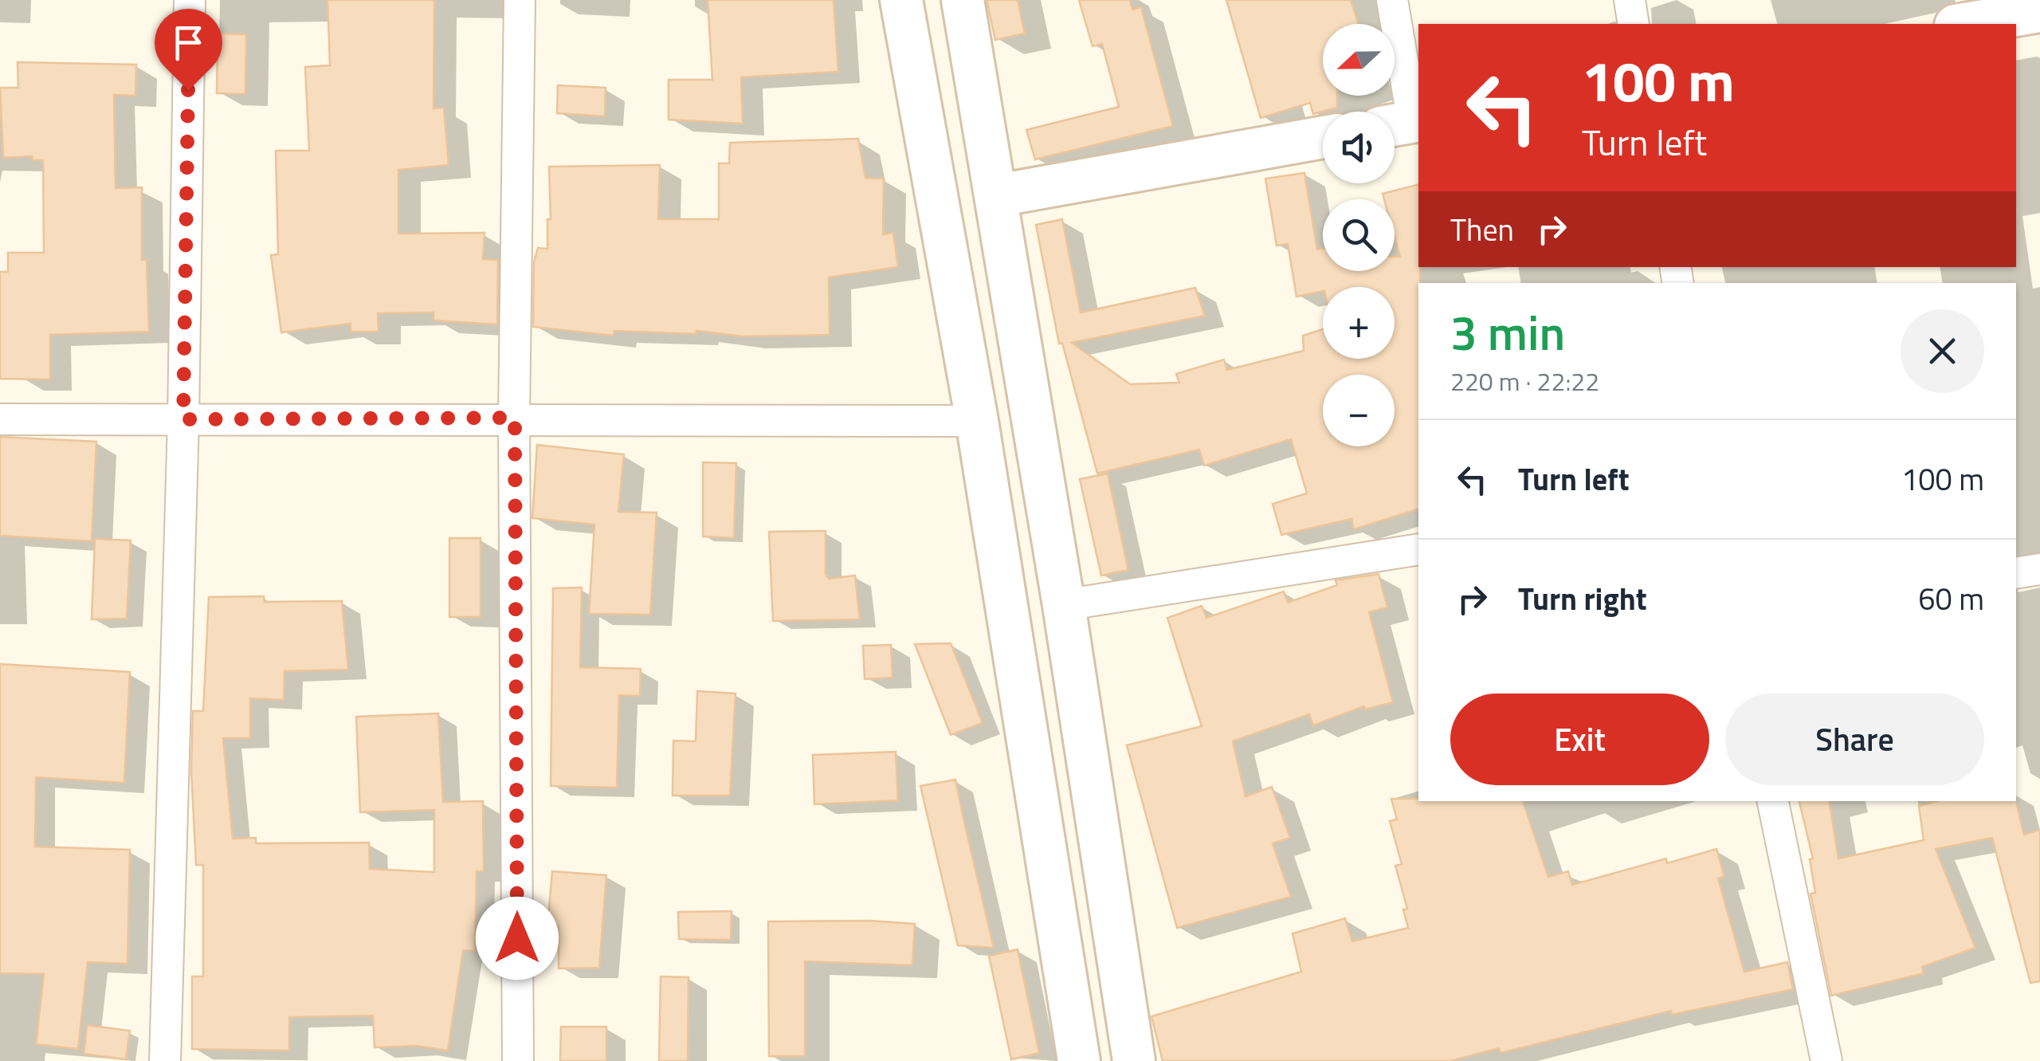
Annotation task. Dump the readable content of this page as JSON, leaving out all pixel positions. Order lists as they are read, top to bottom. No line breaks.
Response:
{"north":"left","page":{"map_buttons":["+","−"],"turn":["100 m","Turn left"],"then":"Then","heading":["3 min","220 m · 22:22"],"list":[{"name":"Turn left","value":"100 m"},{"name":"Turn right","value":"60 m"}],"buttons":["Exit","Share"]}}
